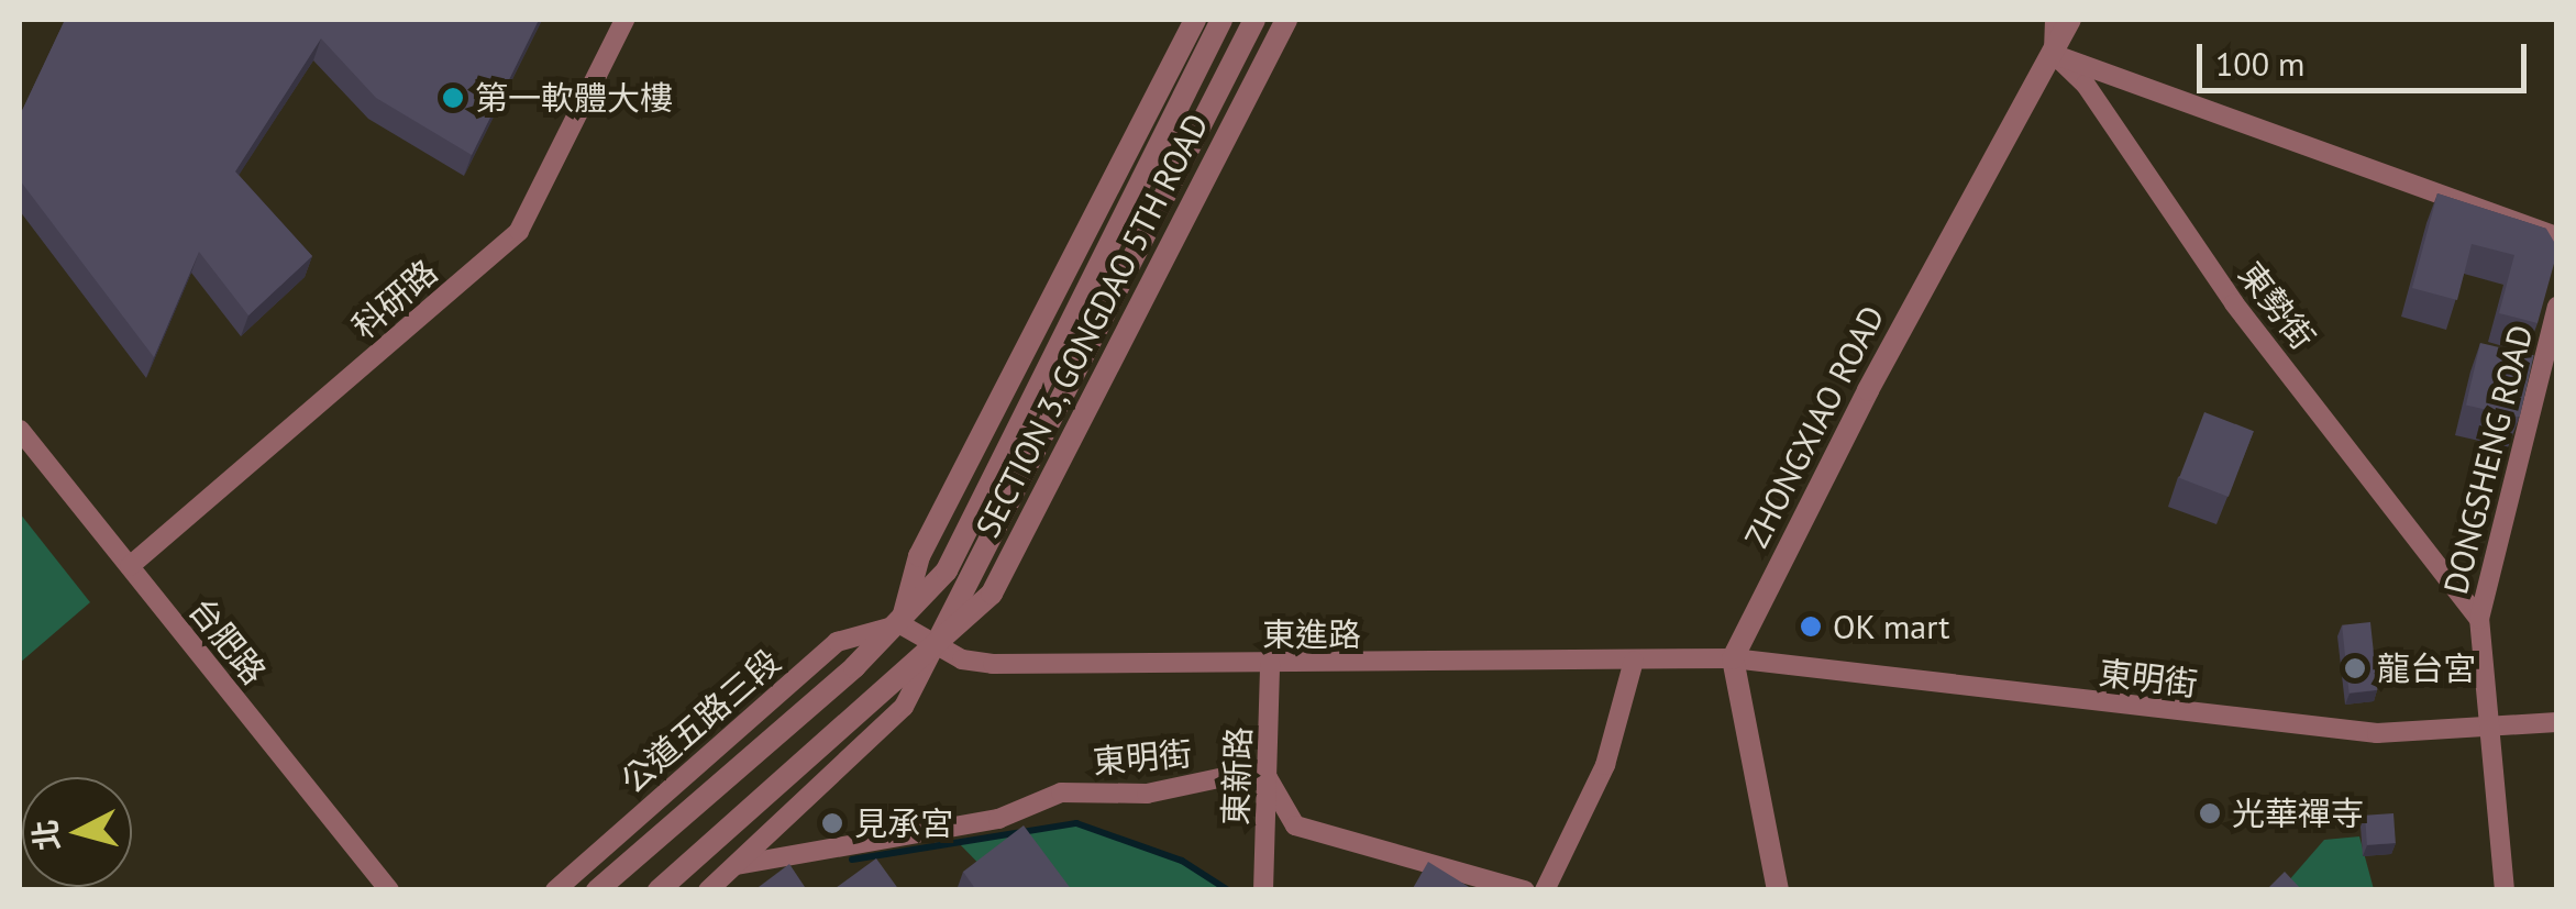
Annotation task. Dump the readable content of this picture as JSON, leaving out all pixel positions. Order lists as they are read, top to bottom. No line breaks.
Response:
{"streets":{"street":["科研路","東勢街","SECTION 3, GONGDAO 5TH ROAD","ZHONGXIAO ROAD","DONGSHENG ROAD","東進路","台肥路","東明街","公道五路三段","東新路"]},"crossings":[["科研路","台肥路"],["東勢街","ZHONGXIAO ROAD"],["東勢街","DONGSHENG ROAD"],["SECTION 3, GONGDAO 5TH ROAD","東進路"],["SECTION 3, GONGDAO 5TH ROAD","公道五路三段"],["ZHONGXIAO ROAD","東進路"],["ZHONGXIAO ROAD","東明街"],["DONGSHENG ROAD","東明街"],["東進路","東明街"],["東進路","公道五路三段"],["東進路","東新路"],["東明街","東新路"]],"places":["第一軟體大樓","OK mart","龍台宮","光華禪寺","見承宮"],"scale_bar":"100 m","north":"left"}
